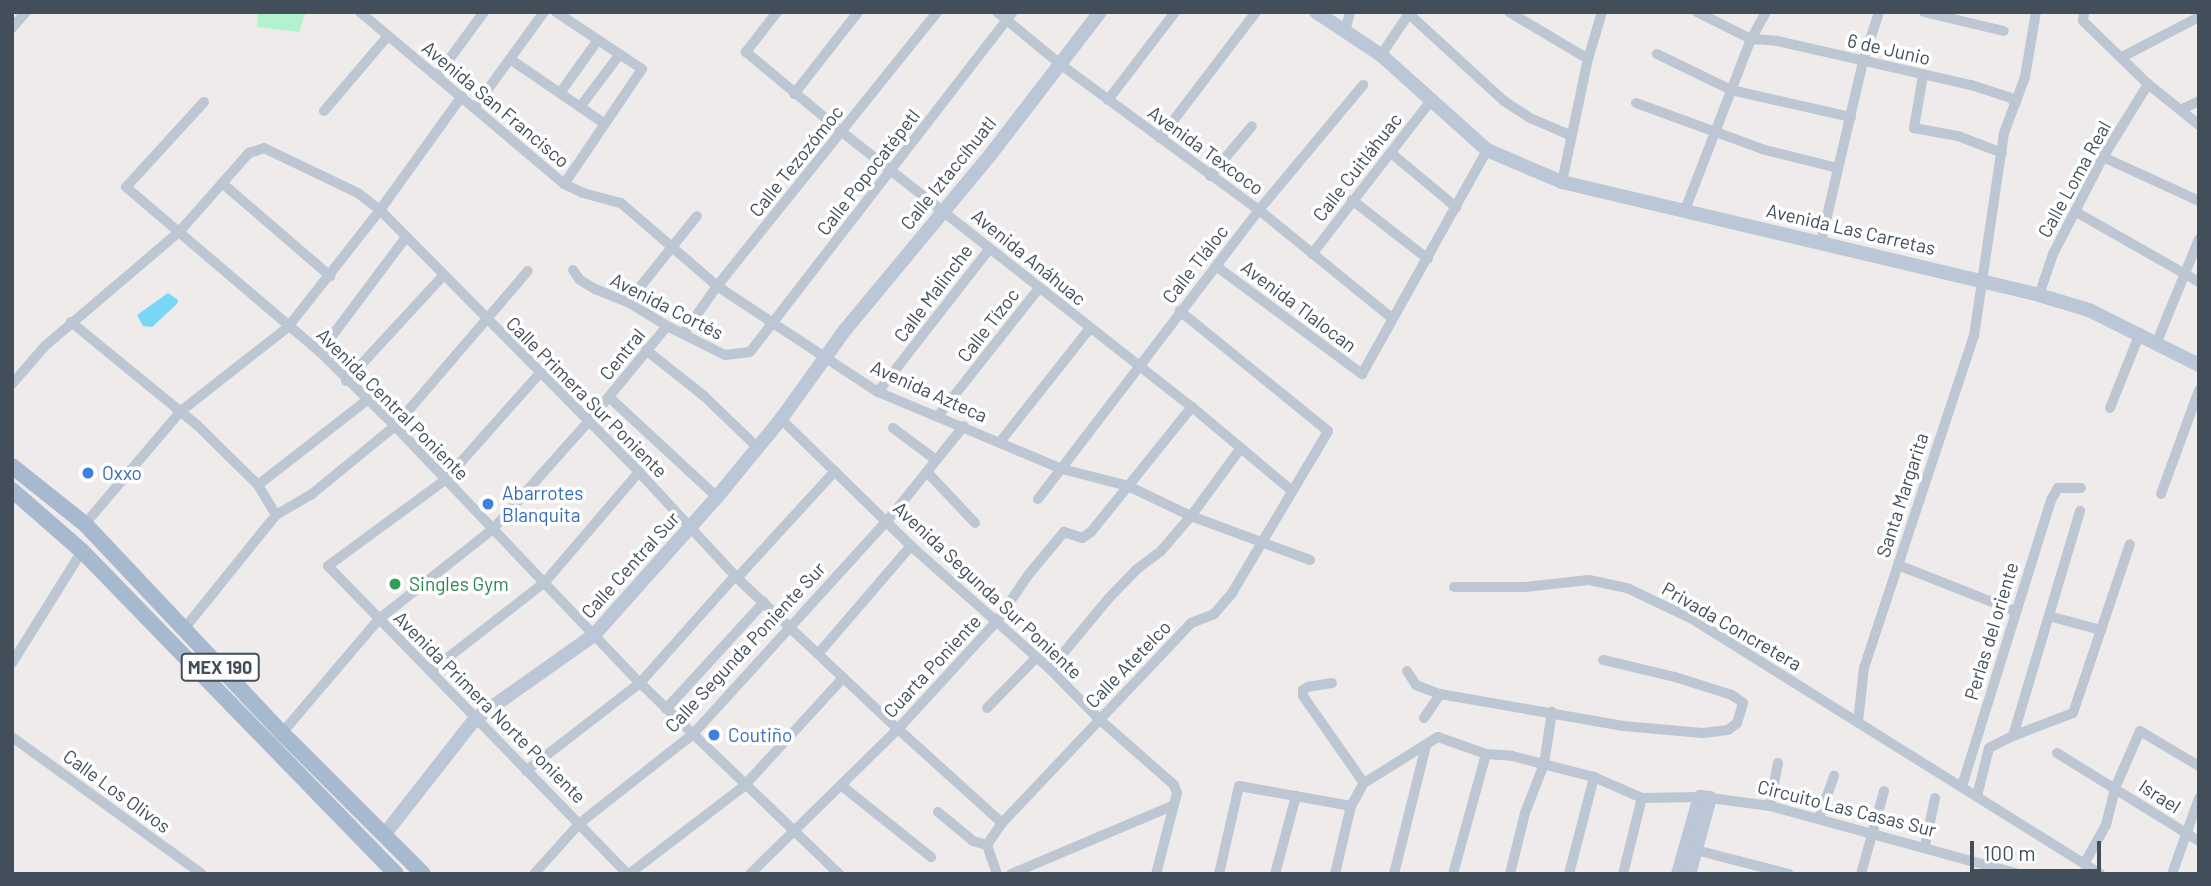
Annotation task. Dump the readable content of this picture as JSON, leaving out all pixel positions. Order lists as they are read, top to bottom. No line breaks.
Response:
{"streets":{"main road":["MEX 190"],"street":["6 de Junio","Avenida San Francisco","Avenida Texcoco","Calle Tezozómoc","Calle Cuitláhuac","Calle Popocatépetl","Calle Iztaccíhuatl","Calle Loma Real","Avenida Las Carretas","Avenida Anáhuac","Calle Tláloc","Calle Malinche","Avenida Cortés","Avenida Tlalocan","Calle Tízoc","Central","Avenida Azteca","Calle Primera Sur Poniente","Avenida Central Poniente","Santa Margarita","Calle Central Sur","Avenida Segunda Sur Poniente","Privada Concretera","Perlas del oriente","Calle Segunda Poniente Sur","Calle Atetelco","Cuarta Poniente","Avenida Primera Norte Poniente","Calle Los Olivos","Israel","Circuito Las Casas Sur"]},"crossings":[["6 de Junio","Santa Margarita"],["Avenida San Francisco","Avenida Azteca"],["Avenida Texcoco","Calle Cuitláhuac"],["Avenida Texcoco","Calle Popocatépetl"],["Avenida Texcoco","Calle Iztaccíhuatl"],["Avenida Texcoco","Calle Tláloc"],["Avenida Texcoco","Avenida Tlalocan"],["Calle Tezozómoc","Avenida Anáhuac"],["Calle Tezozómoc","Avenida Cortés"],["Calle Tezozómoc","Avenida Azteca"],["Calle Cuitláhuac","Avenida Las Carretas"],["Calle Popocatépetl","Avenida Anáhuac"],["Calle Popocatépetl","Avenida Cortés"],["Calle Popocatépetl","Avenida Azteca"],["Calle Iztaccíhuatl","Avenida Anáhuac"],["Calle Iztaccíhuatl","Avenida Azteca"],["Calle Iztaccíhuatl","Calle Central Sur"],["Calle Loma Real","Avenida Las Carretas"],["Avenida Las Carretas","Santa Margarita"],["Avenida Anáhuac","Calle Tláloc"],["Avenida Anáhuac","Calle Malinche"],["Avenida Anáhuac","Calle Tízoc"],["Avenida Anáhuac","Calle Atetelco"],["Calle Tláloc","Avenida Tlalocan"],["Calle Tláloc","Avenida Azteca"],["Calle Tláloc","Calle Atetelco"],["Calle Malinche","Avenida Azteca"],["Avenida Cortés","Central"],["Calle Tízoc","Avenida Azteca"],["Central","Calle Primera Sur Poniente"],["Central","Avenida Central Poniente"],["Central","MEX 190"],["Central","Avenida Primera Norte Poniente"],["Avenida Azteca","Calle Central Sur"],["Avenida Azteca","Calle Segunda Poniente Sur"],["Avenida Azteca","Calle Atetelco"],["Avenida Azteca","Cuarta Poniente"],["Calle Primera Sur Poniente","Calle Central Sur"],["Calle Primera Sur Poniente","Calle Segunda Poniente Sur"],["Calle Primera Sur Poniente","Calle Atetelco"],["Calle Primera Sur Poniente","Cuarta Poniente"],["Avenida Central Poniente","Calle Central Sur"],["Avenida Central Poniente","Calle Segunda Poniente Sur"],["Avenida Central Poniente","Cuarta Poniente"],["Avenida Central Poniente","Avenida Primera Norte Poniente"],["Santa Margarita","Privada Concretera"],["Calle Central Sur","Avenida Segunda Sur Poniente"],["Calle Central Sur","MEX 190"],["Calle Central Sur","Avenida Primera Norte Poniente"],["Avenida Segunda Sur Poniente","Calle Segunda Poniente Sur"],["Avenida Segunda Sur Poniente","Calle Atetelco"],["Avenida Segunda Sur Poniente","Cuarta Poniente"],["Privada Concretera","Perlas del oriente"],["Privada Concretera","Israel"],["Calle Segunda Poniente Sur","Avenida Primera Norte Poniente"]],"places":["Oxxo","Abarrotes Blanquita","Singles Gym","Coutiño"],"scale_bar":"100 m"}
